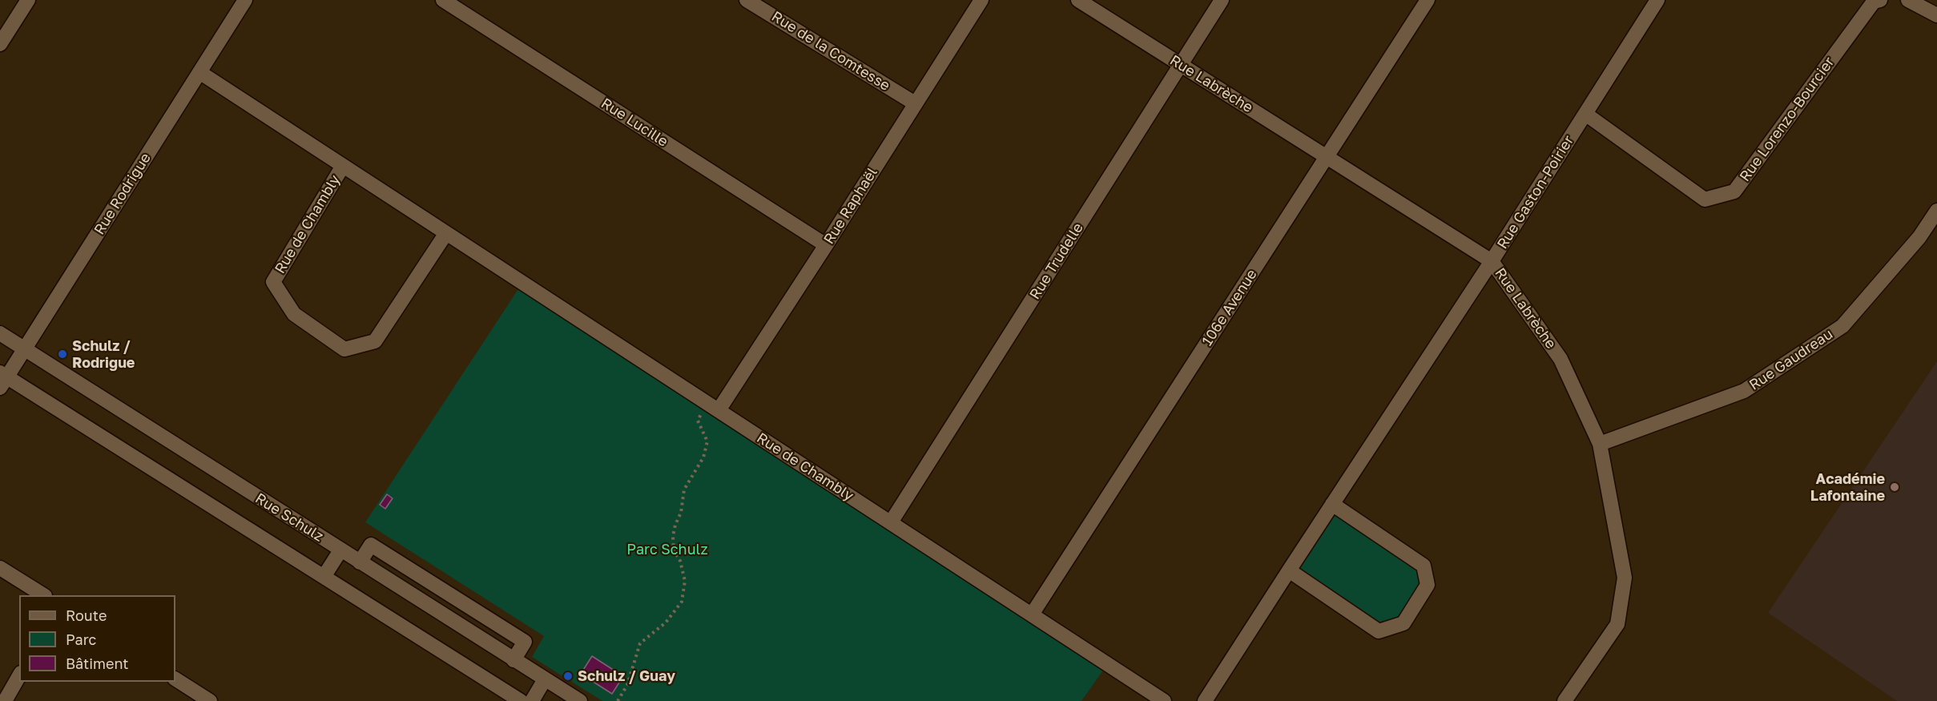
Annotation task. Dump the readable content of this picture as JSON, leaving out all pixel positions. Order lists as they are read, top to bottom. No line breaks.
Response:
{"streets":{"street":["Rue de la Comtesse","Rue Labrèche","Rue Lorenzo-Bourcier","Rue Lucille","Rue Gaston-Poirier","Rue Rodrigue","Rue Raphaël","Rue de Chambly","Rue Trudelle","106e Avenue","Rue Gaudreau","Rue Schulz"]},"crossings":[["Rue de la Comtesse","Rue Raphaël"],["Rue Labrèche","Rue Gaston-Poirier"],["Rue Labrèche","Rue Trudelle"],["Rue Labrèche","106e Avenue"],["Rue Labrèche","Rue Gaudreau"],["Rue Lorenzo-Bourcier","Rue Gaston-Poirier"],["Rue Lucille","Rue Raphaël"],["Rue Rodrigue","Rue de Chambly"],["Rue Rodrigue","Rue Schulz"],["Rue Raphaël","Rue de Chambly"],["Rue de Chambly","Rue Trudelle"],["Rue de Chambly","106e Avenue"]],"parks":["Parc Schulz"],"places":["Schulz / Rodrigue","Académie Lafontaine","Schulz / Guay"],"legend":["Route","Parc","Bâtiment"]}
